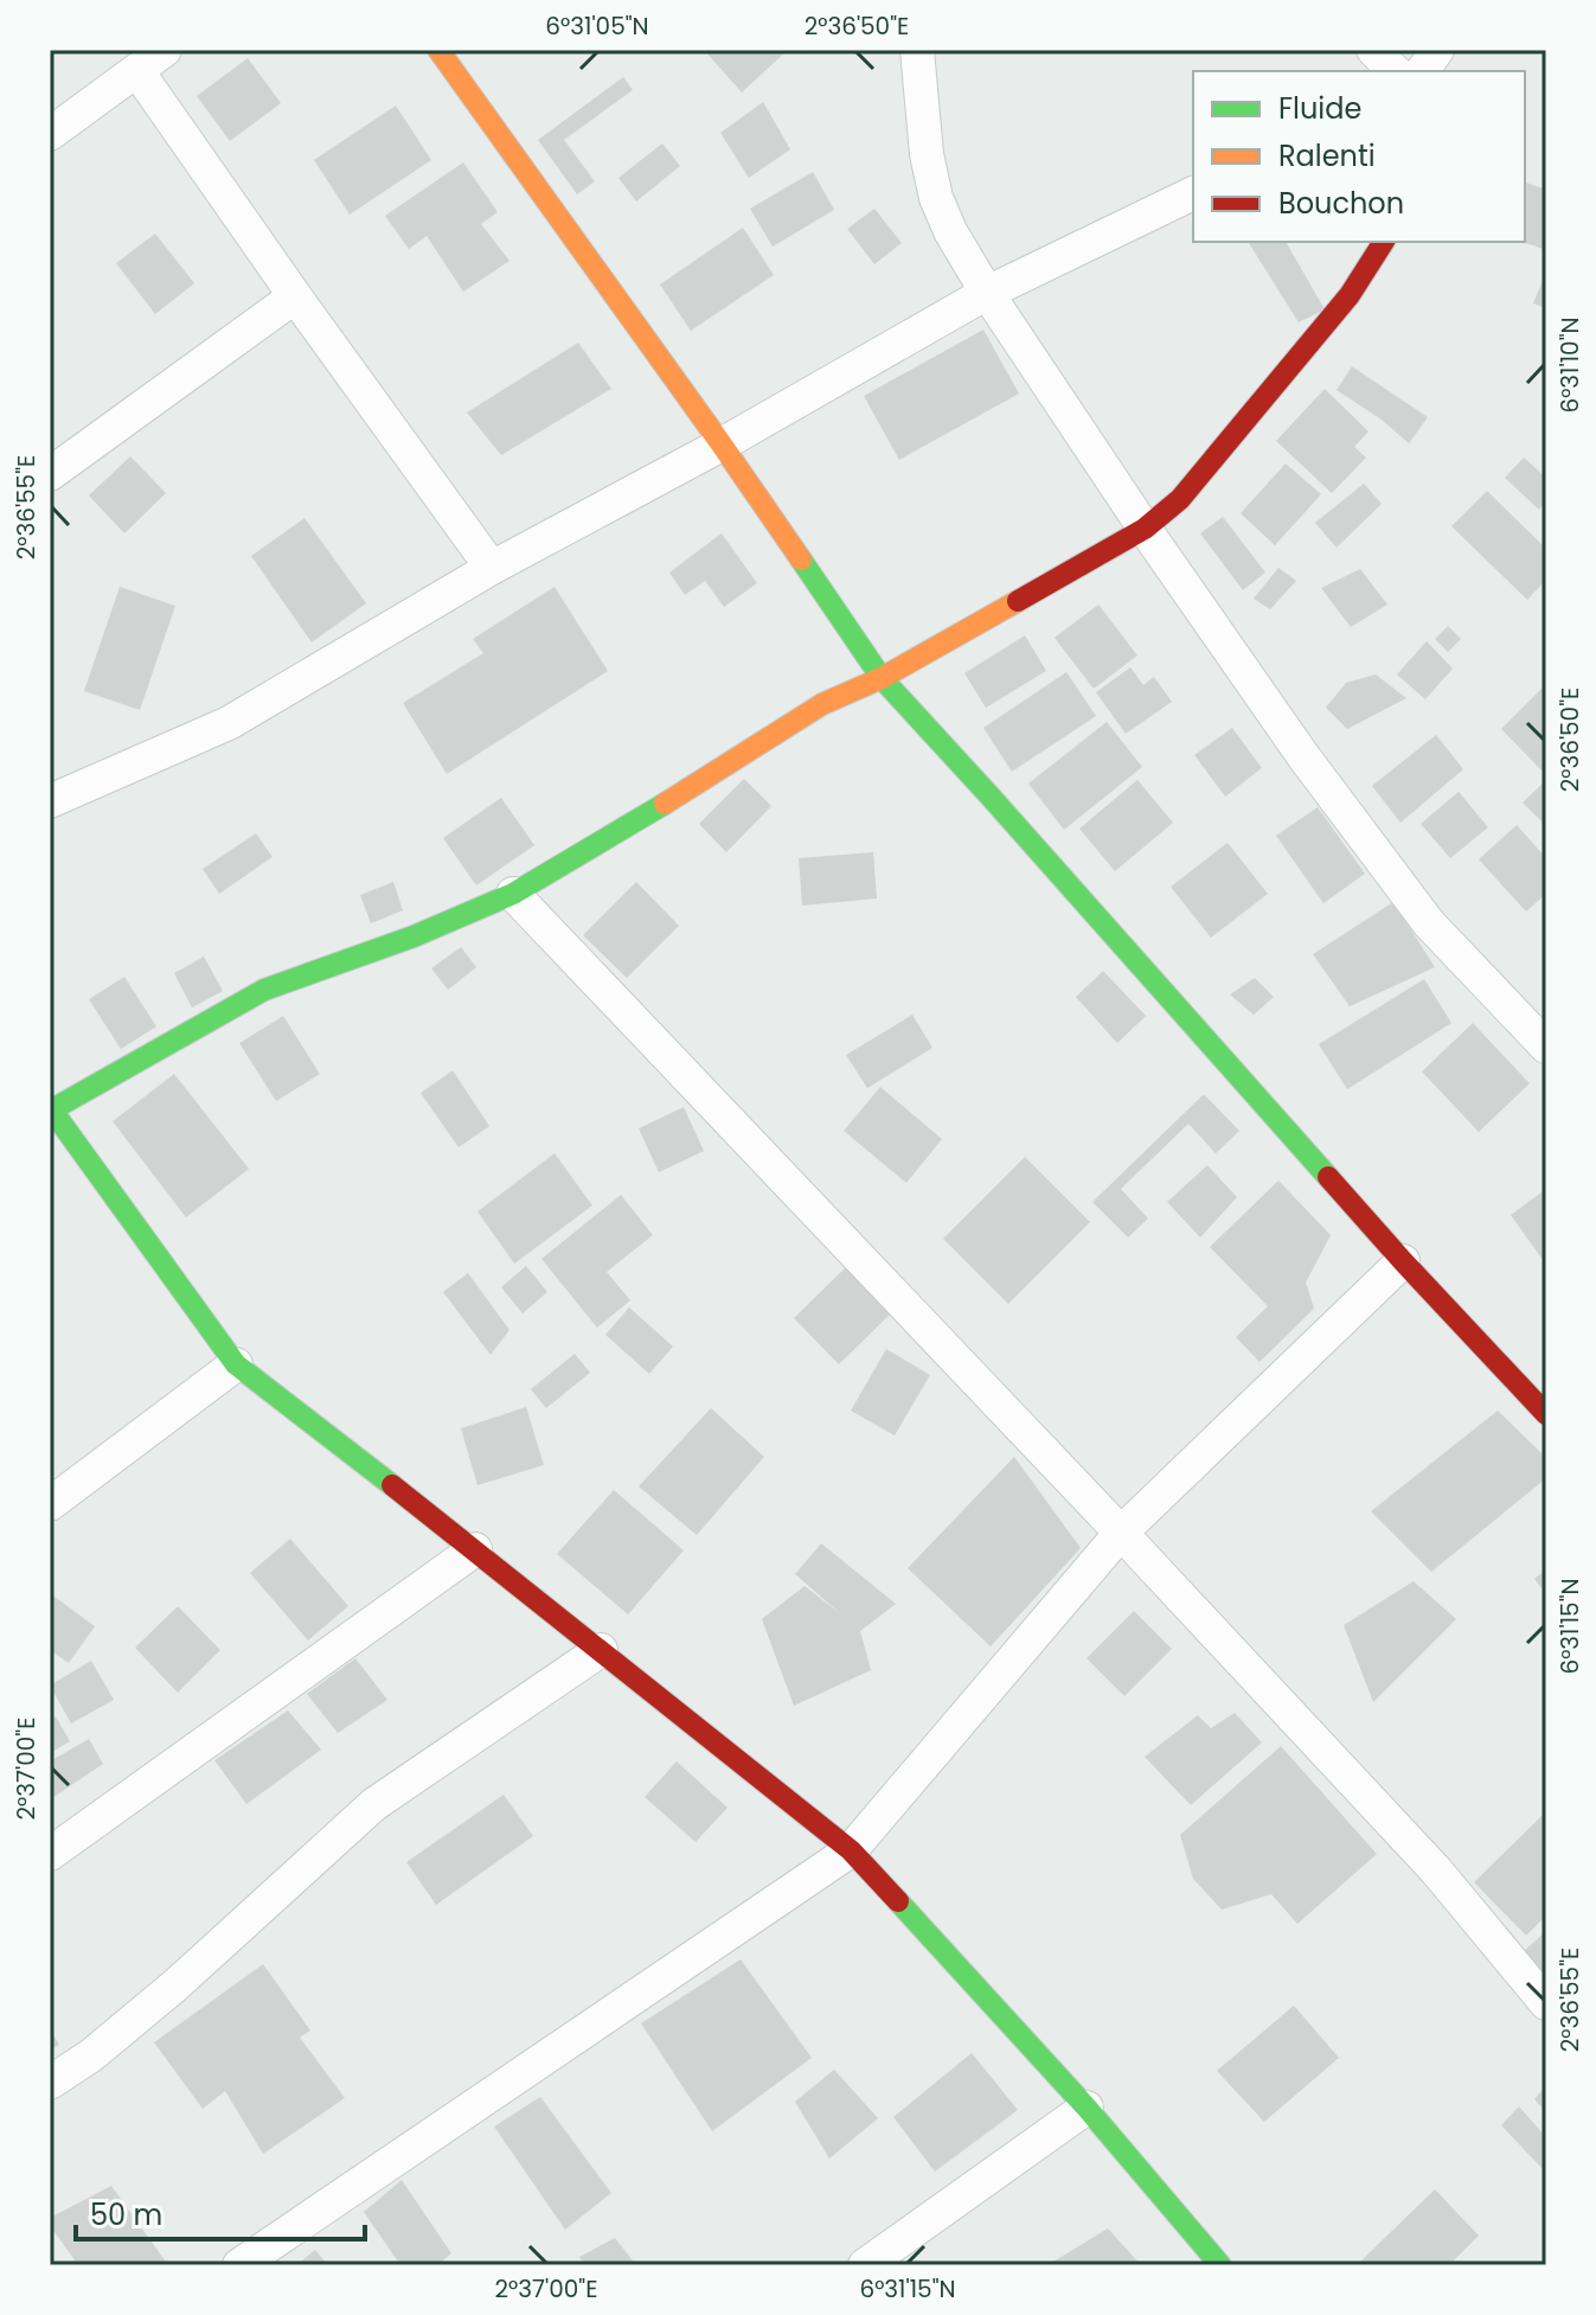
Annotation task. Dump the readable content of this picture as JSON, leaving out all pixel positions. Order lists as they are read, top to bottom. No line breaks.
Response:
{"legend":["Fluide","Ralenti","Bouchon"],"scale_bar":"50 m","coordinates":["6°31'05\"N","2°36'50\"E","6°31'10\"N","2°36'55\"E","6°31'15\"N","2°37'00\"E"]}
